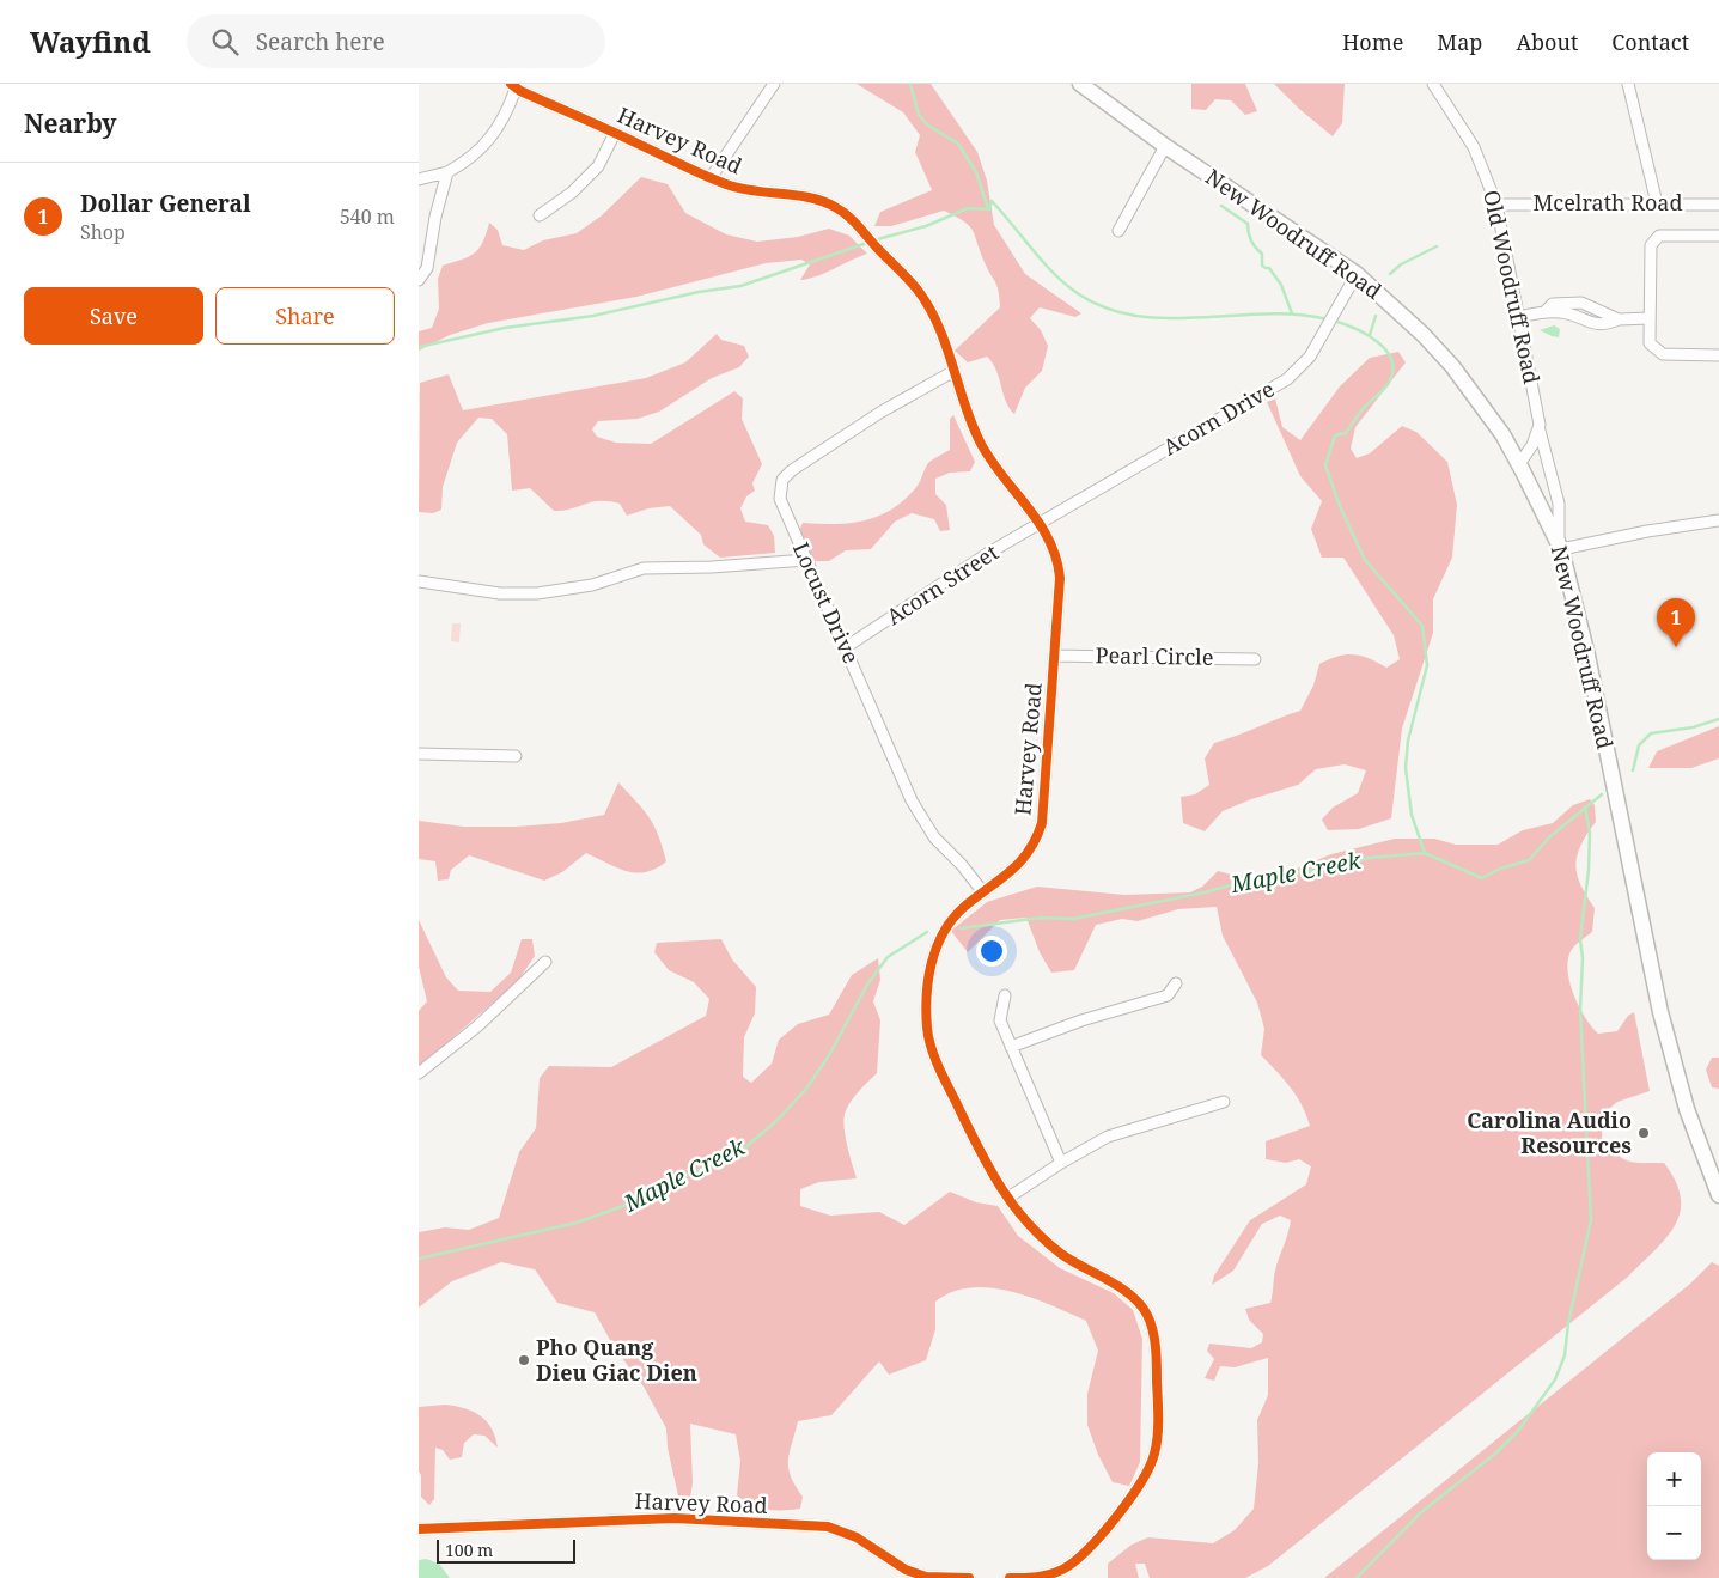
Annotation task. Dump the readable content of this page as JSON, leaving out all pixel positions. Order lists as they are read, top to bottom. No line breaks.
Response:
{"streets":{"main road":["New Woodruff Road"],"street":["Harvey Road","Mcelrath Road","Old Woodruff Road","Acorn Drive","Acorn Street","Locust Drive","Pearl Circle"]},"crossings":[["Harvey Road","Acorn Drive"],["Harvey Road","Acorn Street"],["Harvey Road","Locust Drive"],["Harvey Road","Pearl Circle"],["Mcelrath Road","Old Woodruff Road"],["New Woodruff Road","Old Woodruff Road"],["New Woodruff Road","Acorn Drive"],["Acorn Drive","Acorn Street"],["Acorn Street","Locust Drive"]],"water":["Maple Creek"],"places":["Carolina Audio Resources","Pho Quang Dieu Giac Dien"],"scale_bar":"100 m","page":{"header":"Wayfind","search":"Search here","nav":["Home","Map","About","Contact"],"heading":"Nearby","list":[{"mark":"1","name":"Dollar General","note":"Shop","value":"540 m"}],"buttons":["Save","Share"],"pins":"1","map_buttons":["+","−"],"scale":"100 m"}}
